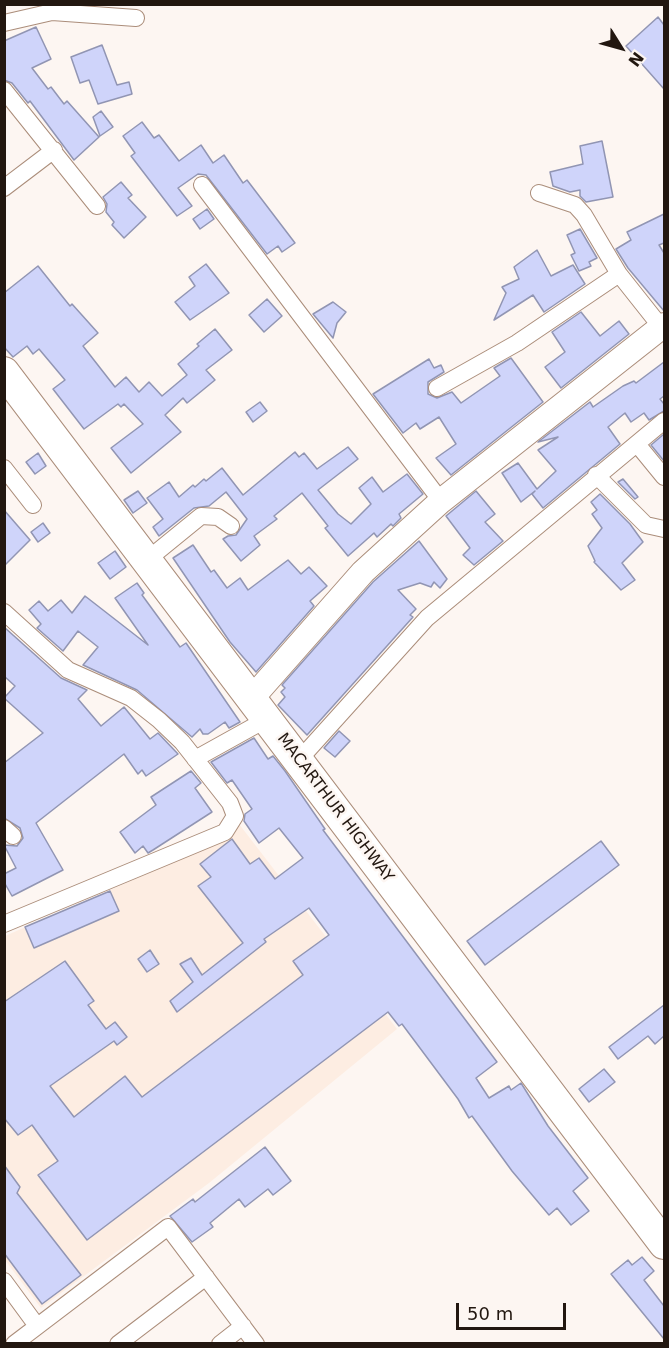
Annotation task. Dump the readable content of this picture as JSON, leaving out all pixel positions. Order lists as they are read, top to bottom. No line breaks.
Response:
{"streets":{"highway":["MACARTHUR HIGHWAY"]},"scale_bar":"50 m","north":"bottom right"}
